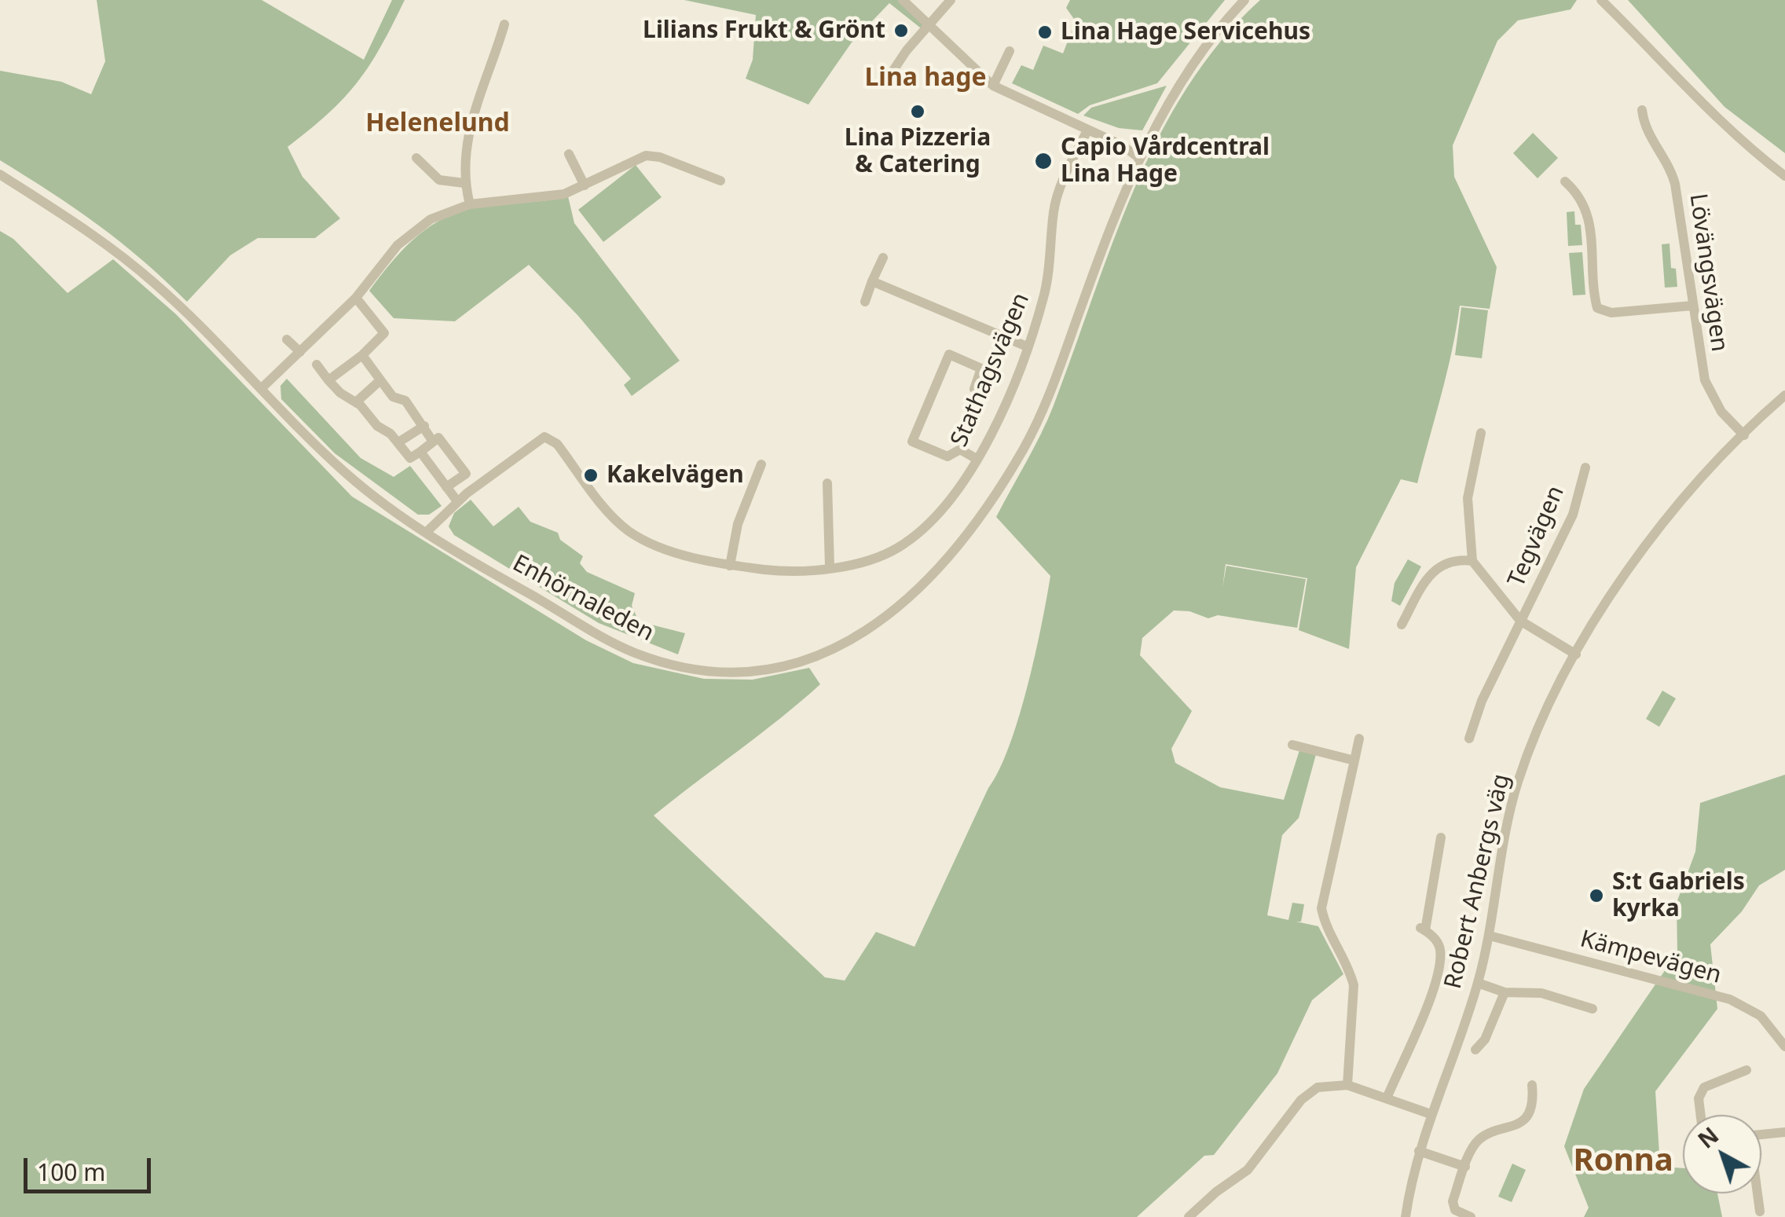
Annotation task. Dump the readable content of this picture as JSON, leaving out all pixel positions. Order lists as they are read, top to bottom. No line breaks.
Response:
{"streets":{"street":["Lövängsvägen","Stathagsvägen","Tegvägen","Enhörnaleden","Robert Anbergs väg","Kämpevägen"]},"crossings":[["Lövängsvägen","Robert Anbergs väg"],["Robert Anbergs väg","Kämpevägen"]],"districts":["Lina hage","Helenelund","Ronna"],"places":["Lilians Frukt & Grönt","Lina Hage Servicehus","Lina Pizzeria & Catering","Capio Vårdcentral Lina Hage","Kakelvägen","S:t Gabriels kyrka"],"scale_bar":"100 m","north":"top left"}
